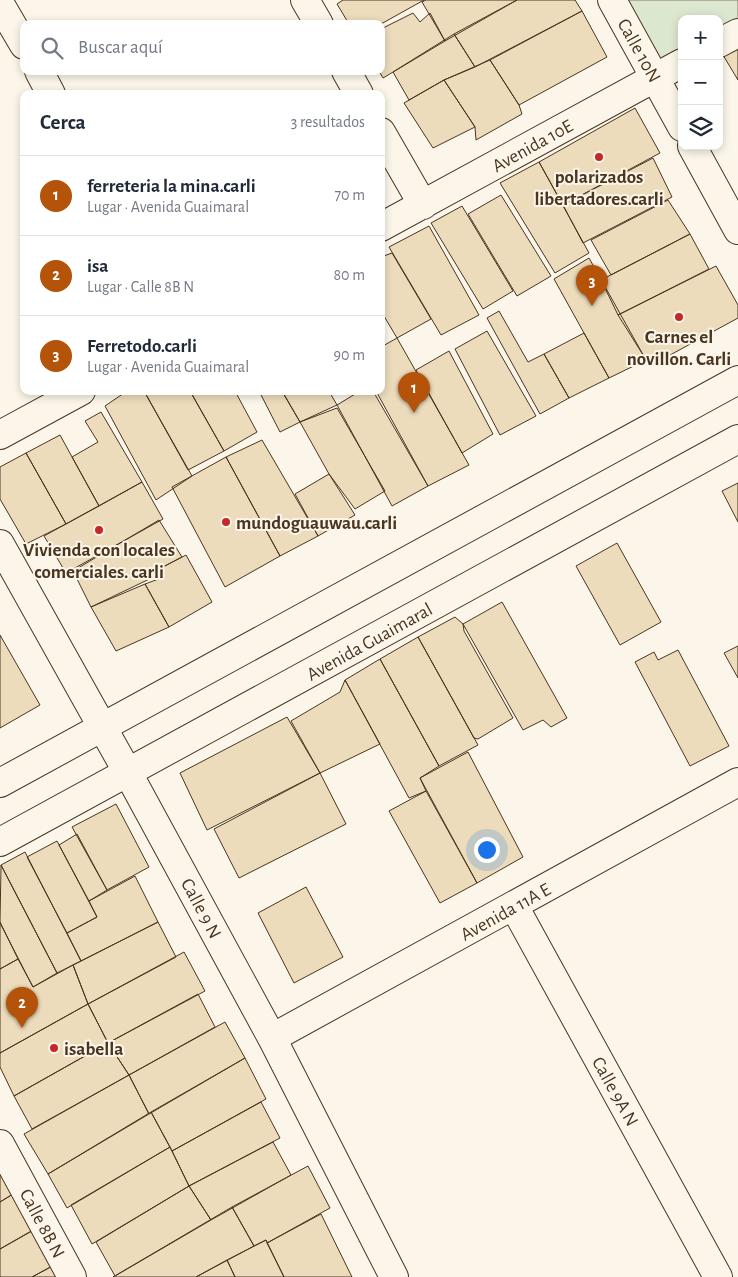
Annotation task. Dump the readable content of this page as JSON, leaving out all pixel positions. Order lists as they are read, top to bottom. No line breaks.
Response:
{"streets":{"street":["Calle 10N","Avenida 10E","Avenida Guaimaral","Calle 9 N","Avenida 11A E","Calle 9A N","Calle 8B N"]},"crossings":[["Calle 10N","Avenida 10E"],["Avenida Guaimaral","Calle 9 N"],["Calle 9 N","Avenida 11A E"],["Avenida 11A E","Calle 9A N"]],"places":["polarizados libertadores.carli","Carnes el novillon. Carli","mundoguauwau.carli","Vivienda con locales comerciales. carli","isabella"],"page":{"map_buttons":["+","−"],"search":"Buscar aquí","heading":["Cerca","3 resultados"],"list":[{"mark":"1","name":"ferreteria la mina.carli","note":"Lugar · Avenida Guaimaral","value":"70 m"},{"mark":"2","name":"isa","note":"Lugar · Calle 8B N","value":"80 m"},{"mark":"3","name":"Ferretodo.carli","note":"Lugar · Avenida Guaimaral","value":"90 m"}],"pins":["3","1","2"]}}
